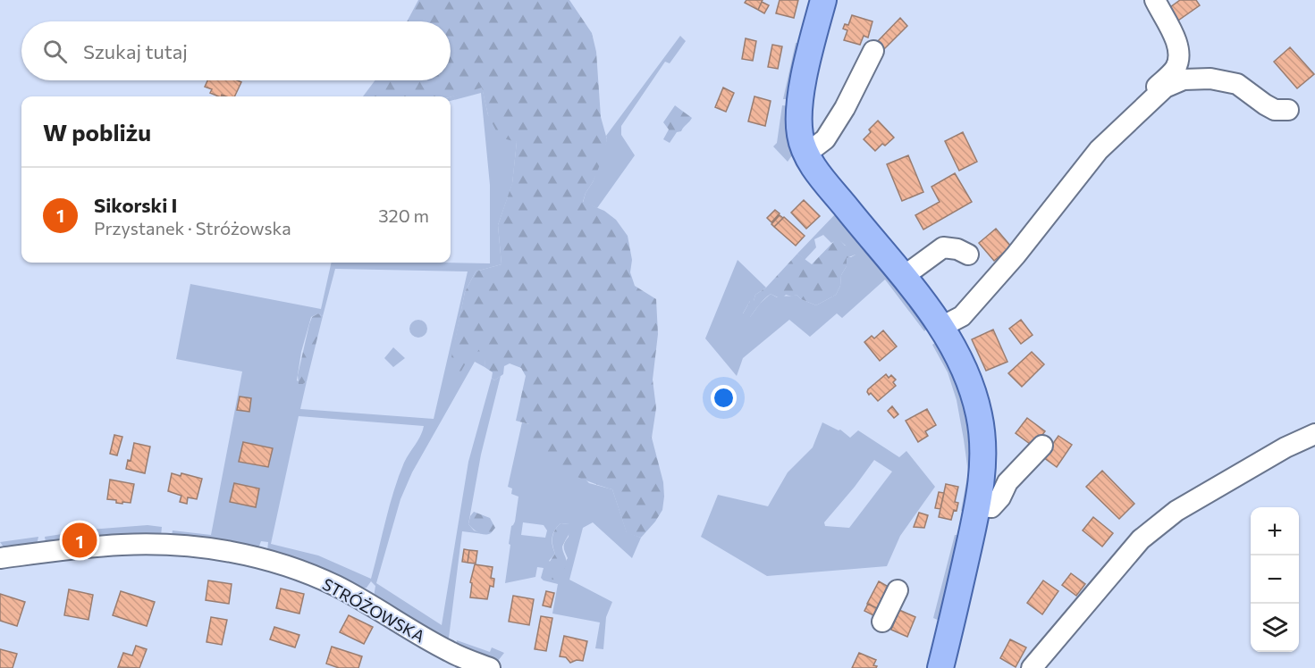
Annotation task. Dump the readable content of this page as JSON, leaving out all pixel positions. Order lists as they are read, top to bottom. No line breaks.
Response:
{"streets":{"street":["STRÓŻOWSKA"]},"page":{"search":"Szukaj tutaj","heading":"W pobliżu","list":[{"mark":"1","name":"Sikorski I","note":"Przystanek · Stróżowska","value":"320 m"}],"map_buttons":["+","−"],"pins":"1"}}
